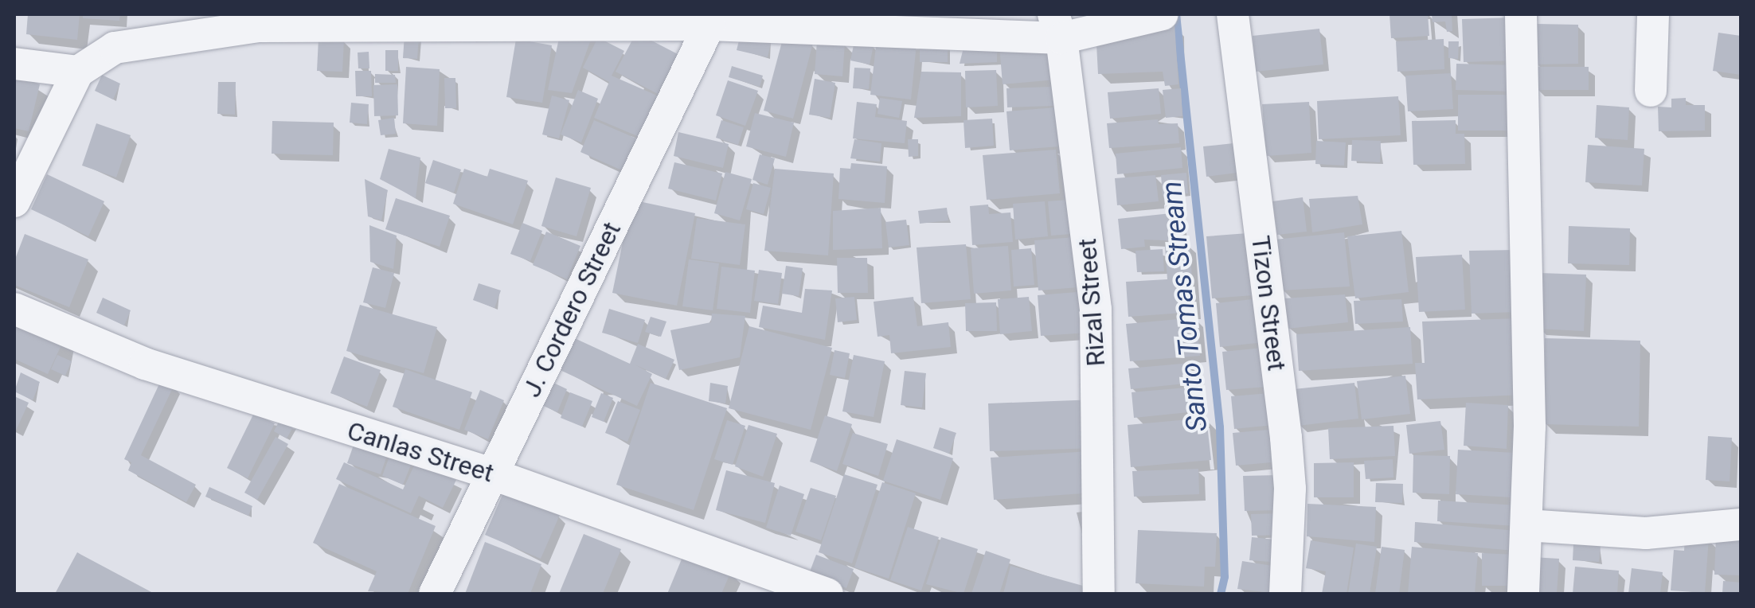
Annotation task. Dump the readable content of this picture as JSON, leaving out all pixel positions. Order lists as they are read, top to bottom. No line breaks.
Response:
{"streets":{"street":["Rizal Street","Tizon Street","J. Cordero Street","Canlas Street"]},"crossings":[["J. Cordero Street","Canlas Street"]],"water":["Santo Tomas Stream"]}
